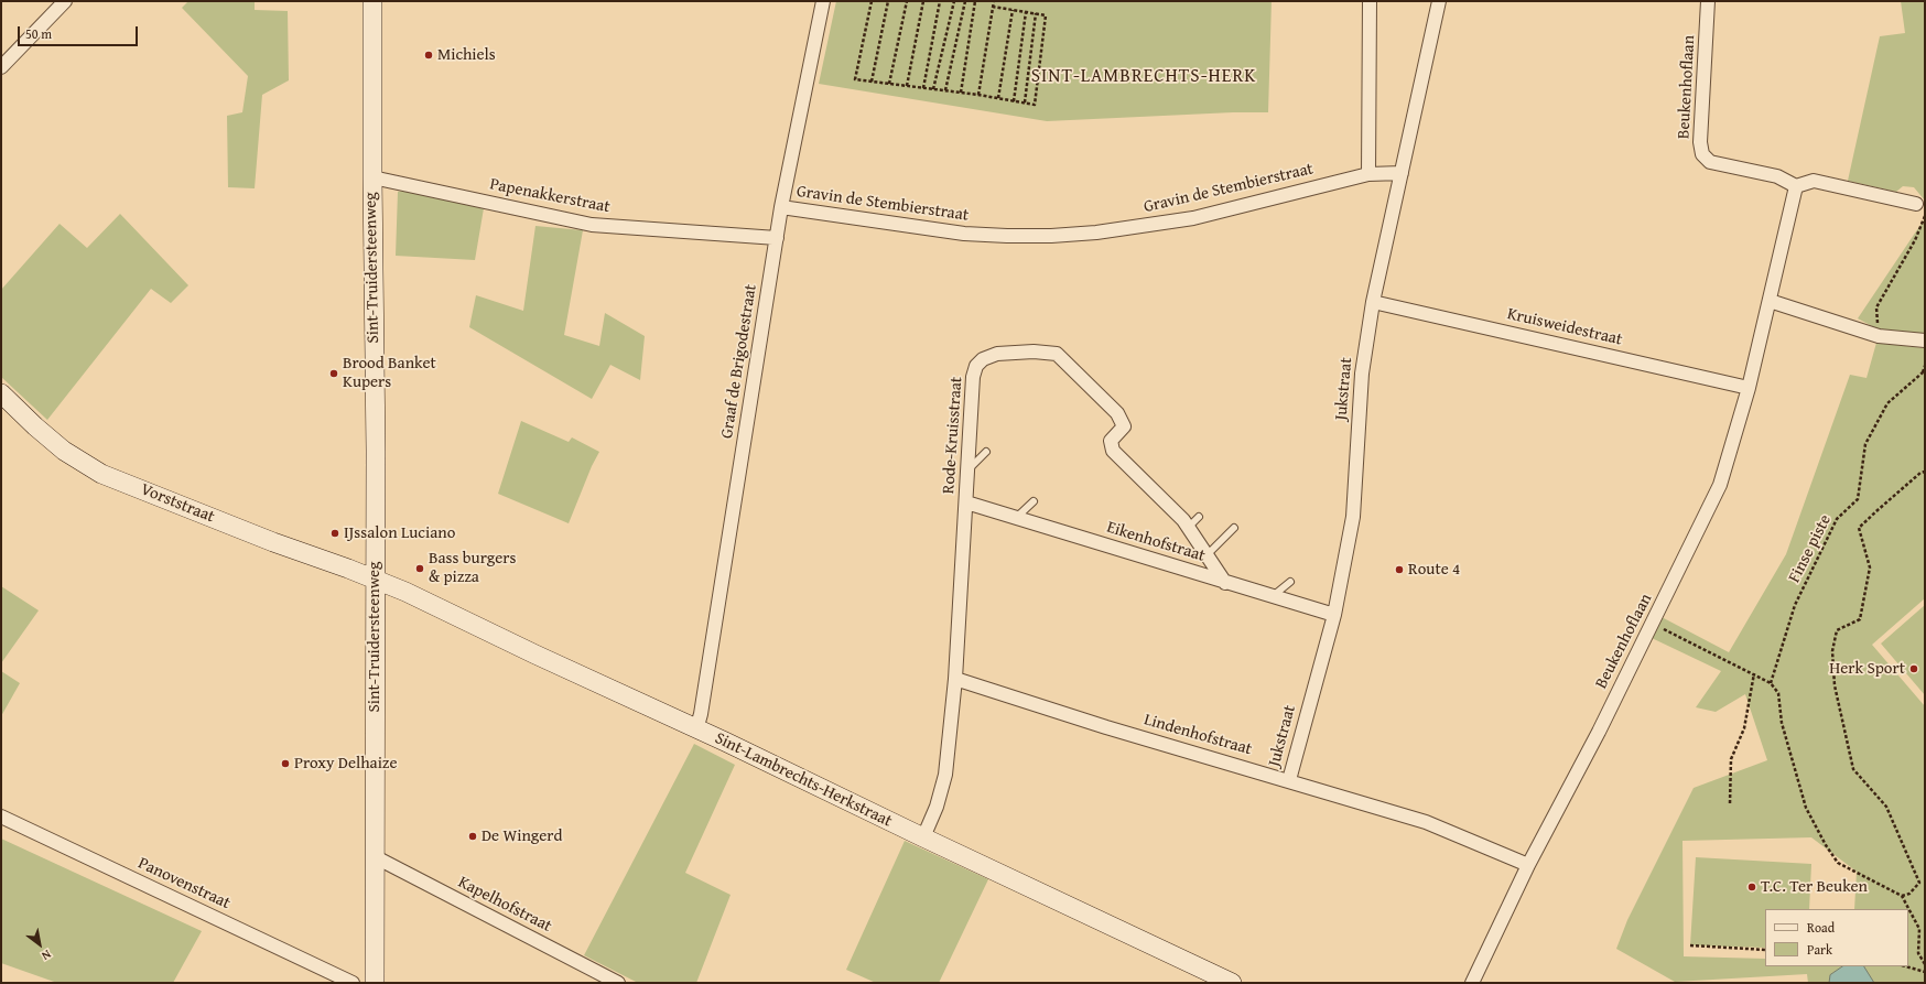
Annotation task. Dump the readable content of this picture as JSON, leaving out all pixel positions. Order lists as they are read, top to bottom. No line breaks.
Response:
{"streets":{"street":["Beukenhoflaan","Gravin de Stembierstraat","Papenakkerstraat","Sint-Truidersteenweg","Kruisweidestraat","Graaf de Brigodestraat","Jukstraat","Rode-Kruisstraat","Vorststraat","Eikenhofstraat","Lindenhofstraat","Sint-Lambrechts-Herkstraat","Panovenstraat","Kapelhofstraat"],"path":["Finse piste"]},"crossings":[["Beukenhoflaan","Kruisweidestraat"],["Beukenhoflaan","Lindenhofstraat"],["Gravin de Stembierstraat","Graaf de Brigodestraat"],["Gravin de Stembierstraat","Jukstraat"],["Papenakkerstraat","Sint-Truidersteenweg"],["Papenakkerstraat","Graaf de Brigodestraat"],["Sint-Truidersteenweg","Vorststraat"],["Sint-Truidersteenweg","Sint-Lambrechts-Herkstraat"],["Sint-Truidersteenweg","Kapelhofstraat"],["Kruisweidestraat","Jukstraat"],["Graaf de Brigodestraat","Sint-Lambrechts-Herkstraat"],["Jukstraat","Eikenhofstraat"],["Jukstraat","Lindenhofstraat"],["Rode-Kruisstraat","Eikenhofstraat"],["Rode-Kruisstraat","Lindenhofstraat"],["Rode-Kruisstraat","Sint-Lambrechts-Herkstraat"],["Vorststraat","Sint-Lambrechts-Herkstraat"]],"districts":["SINT-LAMBRECHTS-HERK"],"places":["Michiels","Brood Banket Kupers","IJssalon Luciano","Bass burgers & pizza","Route 4","Herk Sport","Proxy Delhaize","De Wingerd","T.C. Ter Beuken"],"legend":["Road","Park"],"scale_bar":"50 m","north":"bottom right"}
